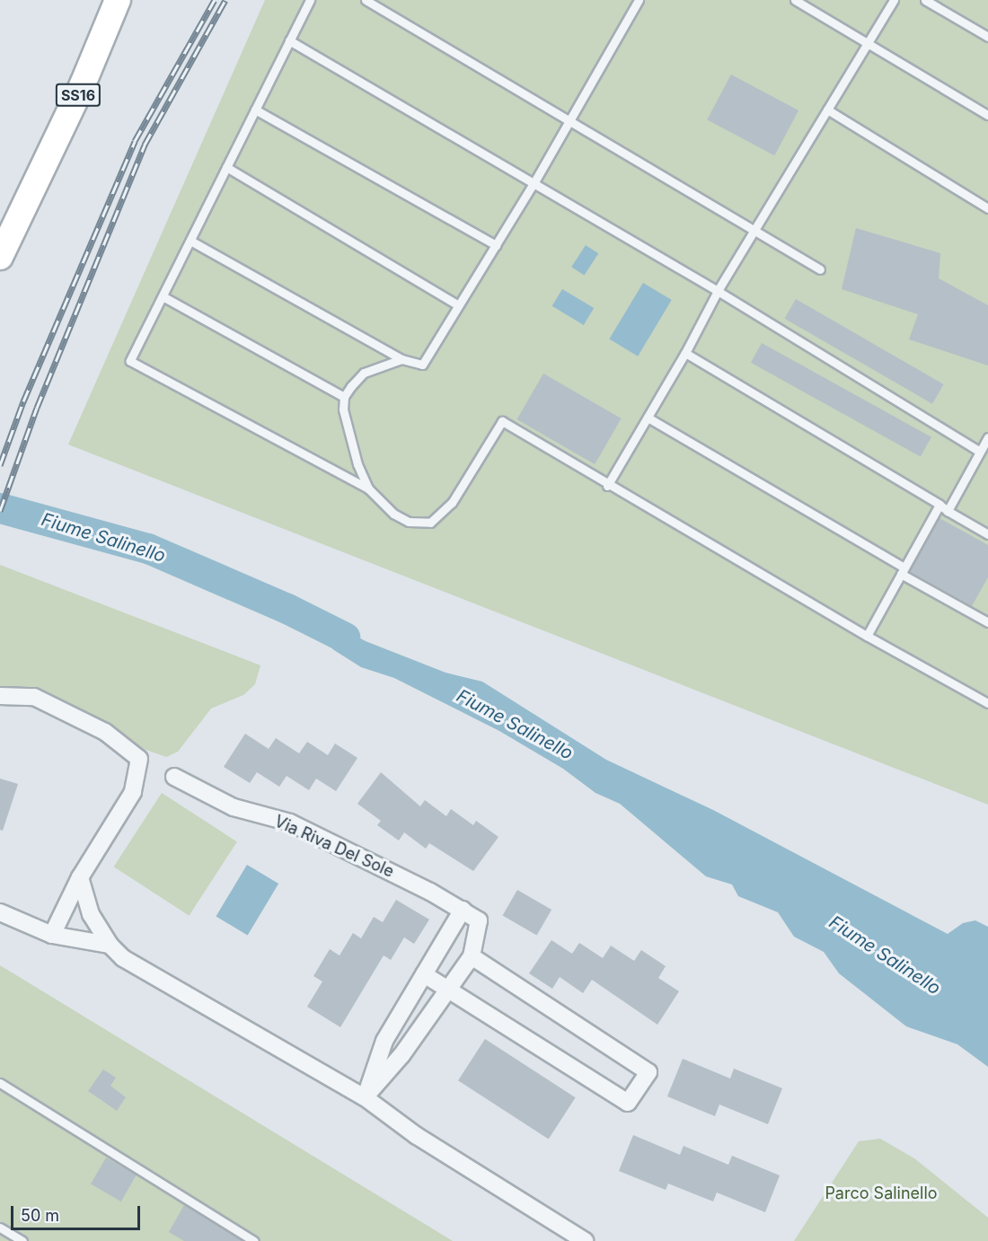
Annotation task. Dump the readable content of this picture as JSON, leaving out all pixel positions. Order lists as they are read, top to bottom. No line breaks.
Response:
{"streets":{"main road":["SS16"],"street":["Via Riva Del Sole"]},"water":["Fiume Salinello"],"parks":["Parco Salinello"],"scale_bar":"50 m"}
